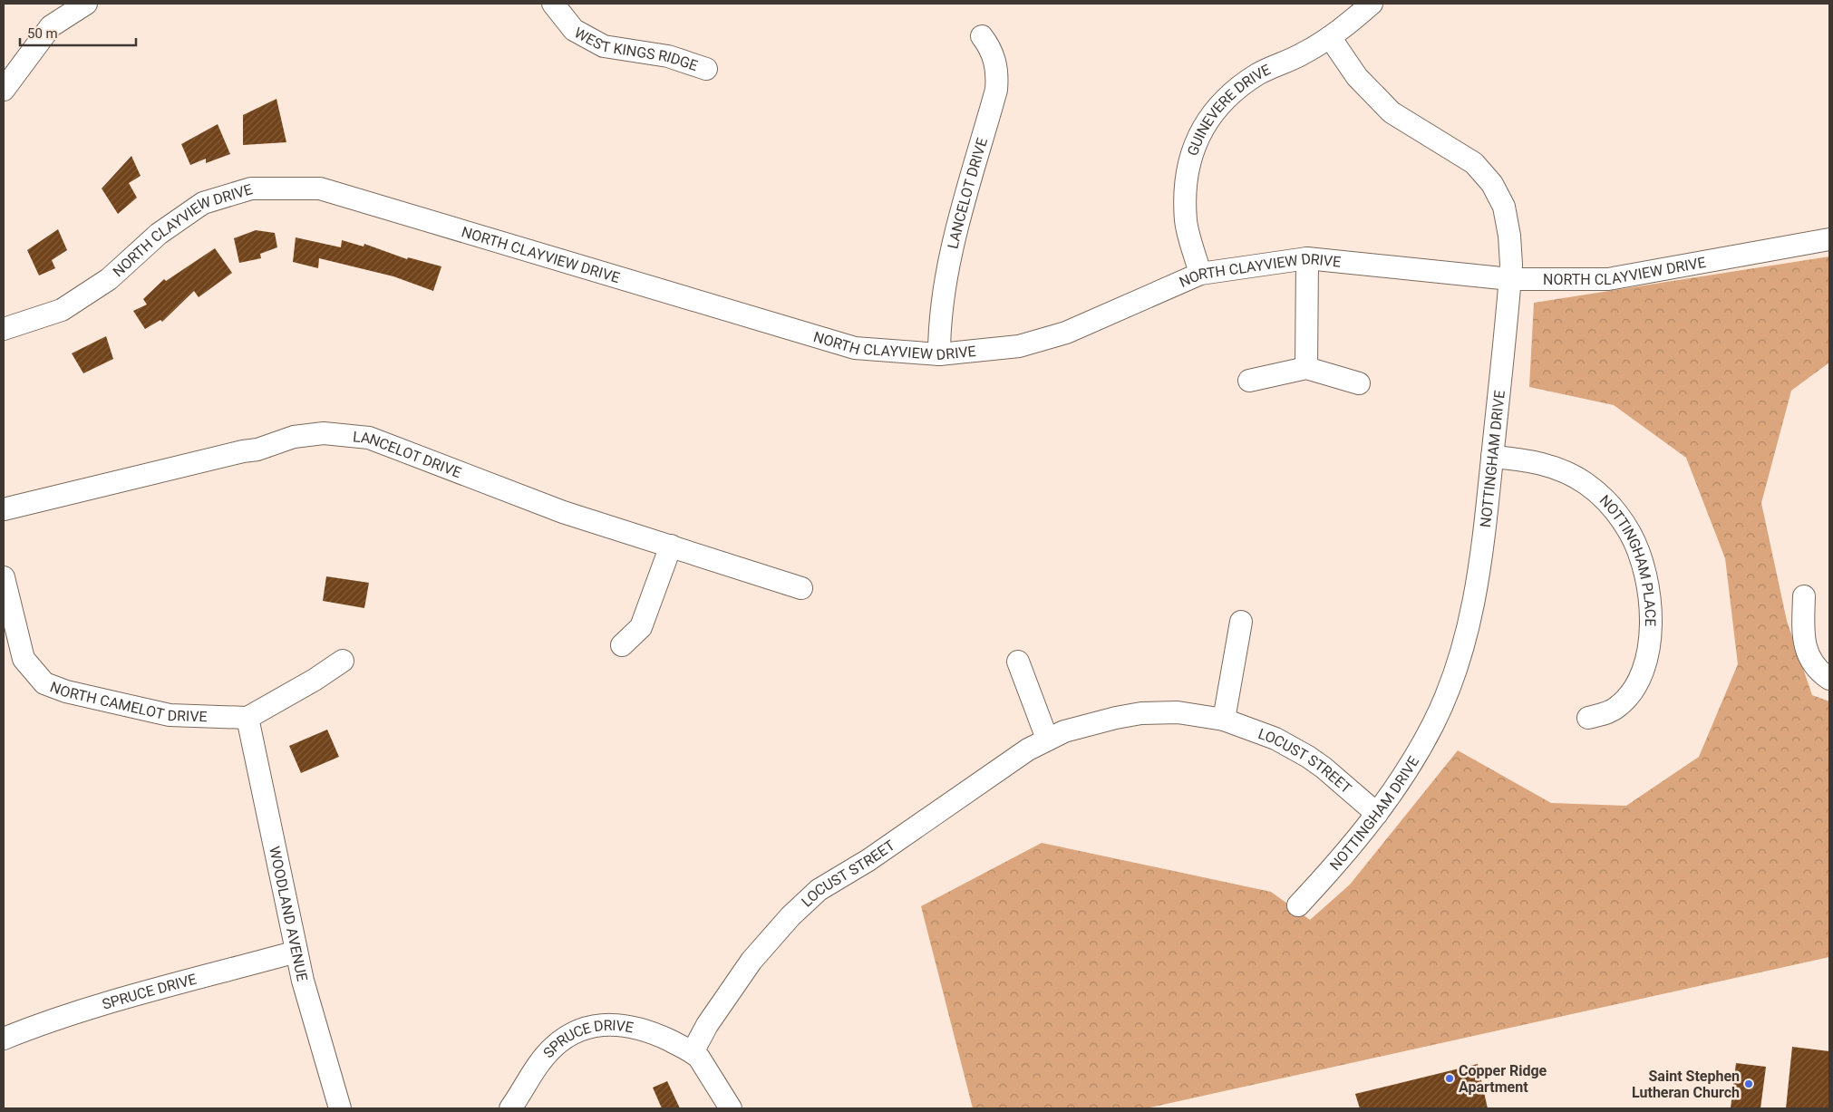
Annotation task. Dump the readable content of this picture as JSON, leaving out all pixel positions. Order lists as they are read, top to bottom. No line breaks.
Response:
{"streets":{"street":["WEST KINGS RIDGE","GUINEVERE DRIVE","LANCELOT DRIVE","NORTH CLAYVIEW DRIVE","NOTTINGHAM DRIVE","NOTTINGHAM PLACE","NORTH CAMELOT DRIVE","LOCUST STREET","WOODLAND AVENUE","SPRUCE DRIVE"]},"crossings":[["GUINEVERE DRIVE","NORTH CLAYVIEW DRIVE"],["GUINEVERE DRIVE","NOTTINGHAM DRIVE"],["LANCELOT DRIVE","NORTH CLAYVIEW DRIVE"],["NORTH CLAYVIEW DRIVE","NOTTINGHAM DRIVE"],["NOTTINGHAM DRIVE","NOTTINGHAM PLACE"],["NOTTINGHAM DRIVE","LOCUST STREET"],["NORTH CAMELOT DRIVE","WOODLAND AVENUE"],["LOCUST STREET","SPRUCE DRIVE"],["WOODLAND AVENUE","SPRUCE DRIVE"]],"places":["Copper Ridge Apartment","Saint Stephen Lutheran Church"],"scale_bar":"50 m"}
